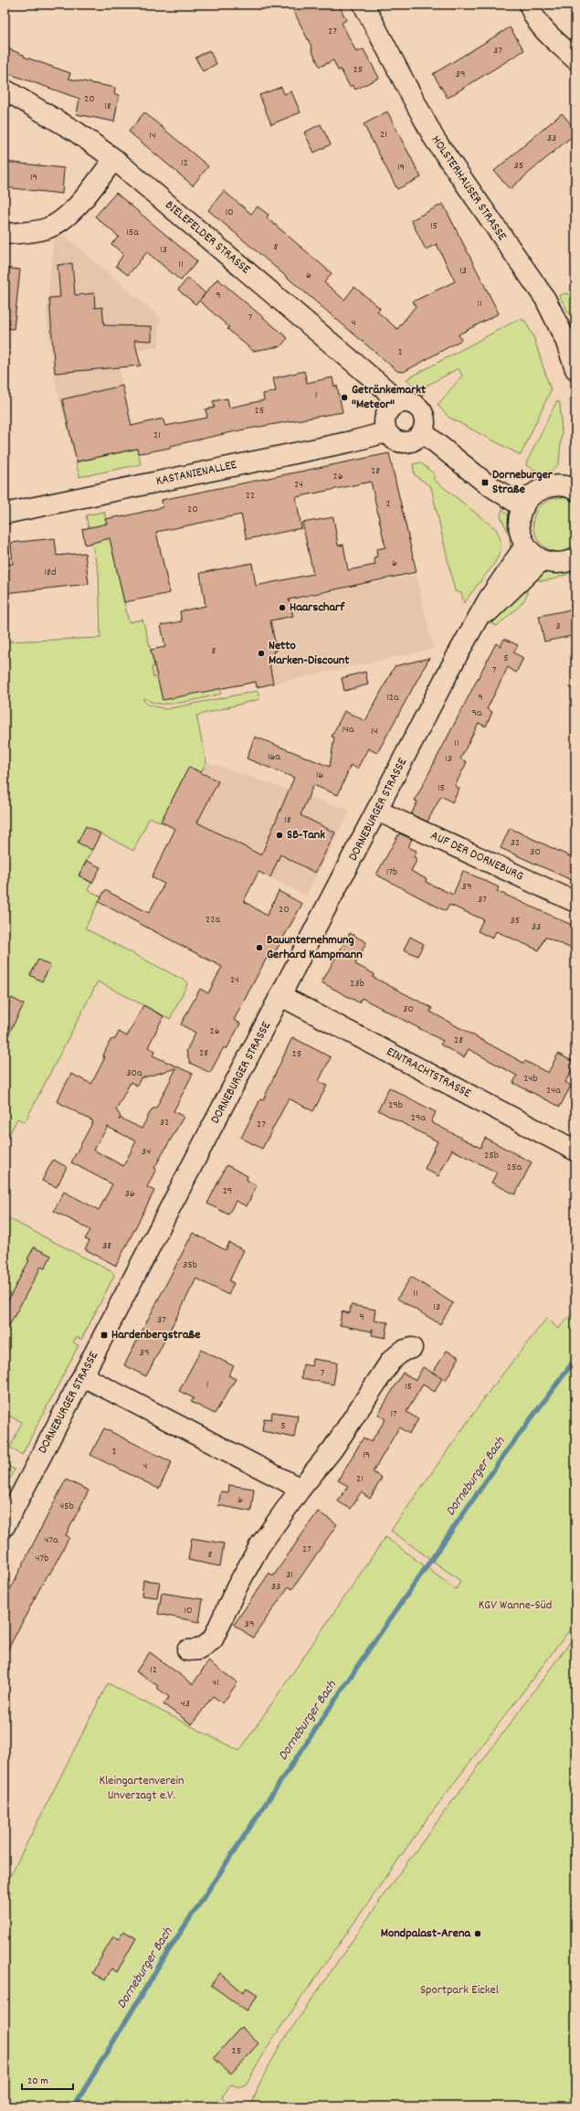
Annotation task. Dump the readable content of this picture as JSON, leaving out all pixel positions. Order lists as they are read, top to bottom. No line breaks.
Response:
{"streets":{"street":["HOLSTERHAUSER STRASSE","BIELEFELDER STRASSE","KASTANIENALLEE","DORNEBURGER STRASSE","AUF DER DORNEBURG","EINTRACHTSTRASSE"]},"crossings":[["BIELEFELDER STRASSE","KASTANIENALLEE"],["DORNEBURGER STRASSE","AUF DER DORNEBURG"],["DORNEBURGER STRASSE","EINTRACHTSTRASSE"]],"water":["Dorneburger Bach"],"parks":["KGV Wanne-Süd","Kleingartenverein Unverzagt e.V.","Sportpark Eickel"],"places":{"other":["Getränkemarkt \"Meteor\"","Haarscharf","Netto Marken-Discount","SB-Tank","Bauunternehmung Gerhard Kampmann","Mondpalast-Arena"],"transit":["Dorneburger Straße","Hardenbergstraße"]},"house_numbers":["27","37","25","39","20","18","21","14","33","12","35","19","19","10","15","15a","8","13","11","13","6","9","11","7","4","2","1","25","21","28","26","24","22","2","20","6","18d","3","8","5","7","12a","9","9a","14a","14","11","16a","13","16","15","18","32","30","17b","39","37","20","22a","35","33","24","23b","30","26","28","28","25","30a","24b","24a","29b","29a","32","27","34","25b","25a","29","36","38","35b","11","13","9","37","39","7","1","15","17","5","2","19","4","21","6","45b","47a","27","8","47b","31","33","10","39","12","41","43","25"],"scale_bar":"20 m"}
